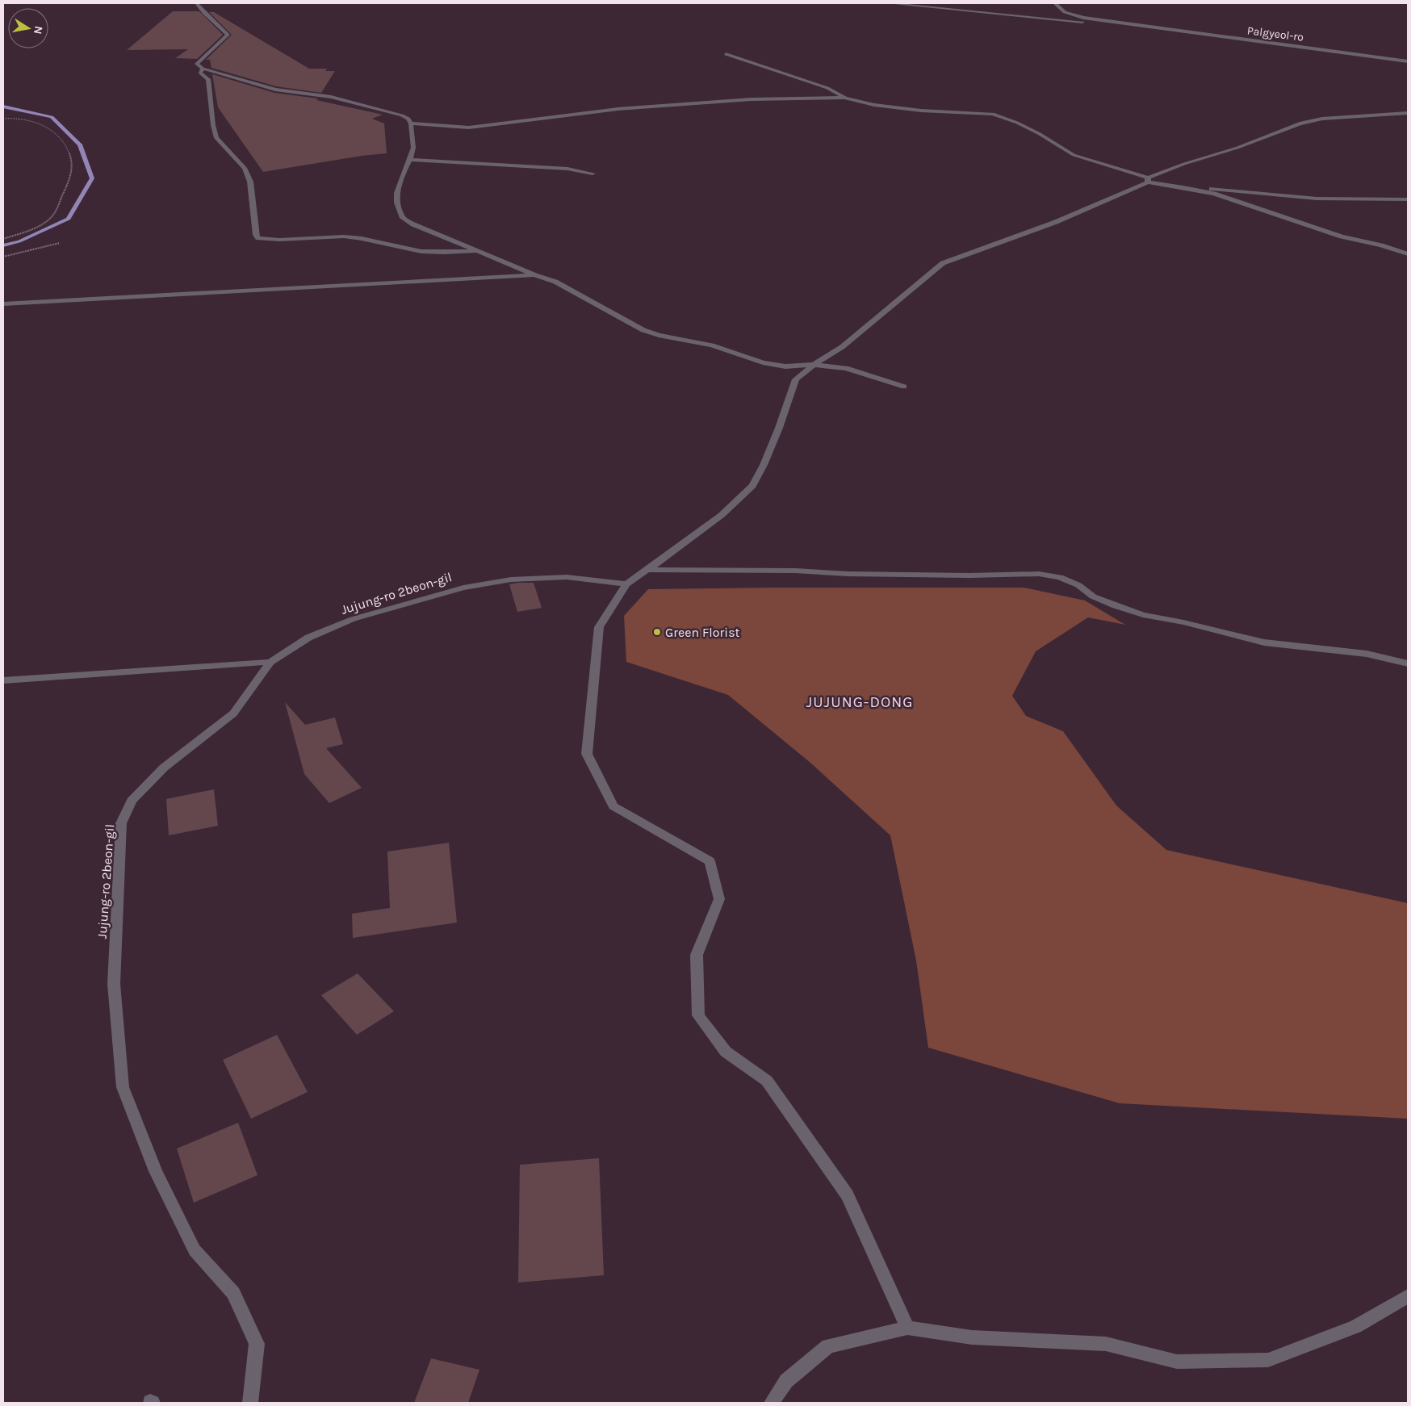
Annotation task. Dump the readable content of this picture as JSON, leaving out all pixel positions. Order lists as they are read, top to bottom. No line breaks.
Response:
{"streets":{"street":["Palgyeol-ro","Jujung-ro 2beon-gil"]},"districts":["JUJUNG-DONG"],"places":["Green Florist"],"north":"right"}
